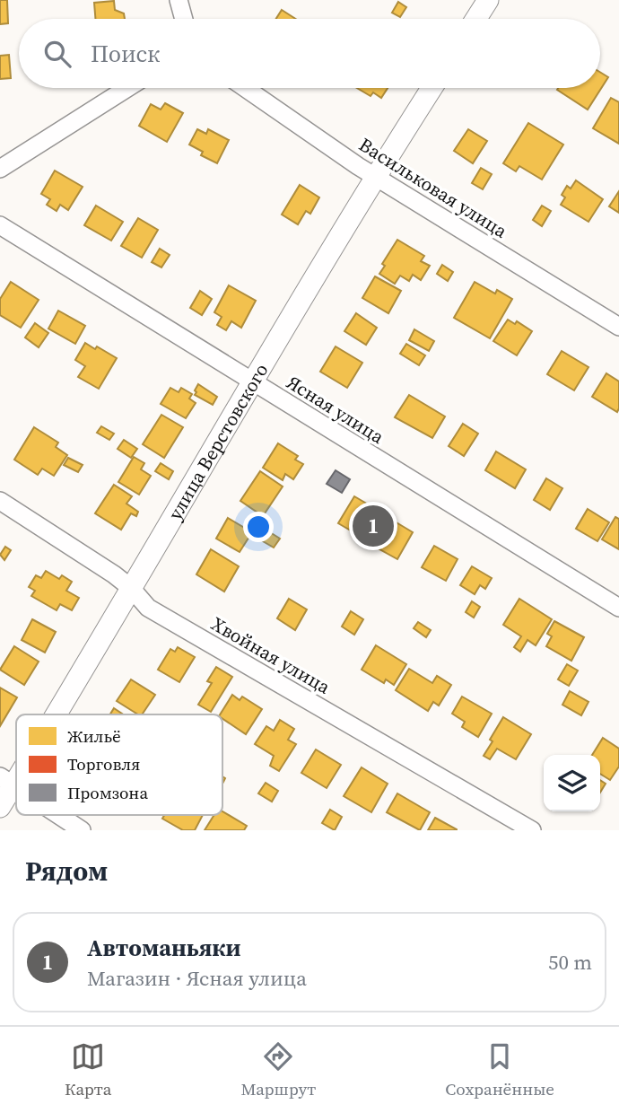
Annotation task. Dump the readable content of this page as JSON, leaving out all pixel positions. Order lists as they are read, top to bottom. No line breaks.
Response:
{"streets":{"street":["Васильковая улица","Ясная улица","улица Верстовского","Хвойная улица"]},"crossings":[["Васильковая улица","улица Верстовского"],["Ясная улица","улица Верстовского"],["улица Верстовского","Хвойная улица"]],"legend":["Жильё","Торговля","Промзона"],"page":{"search":"Поиск","pins":"1","heading":"Рядом","list":[{"mark":"1","name":"Автоманьяки","note":"Магазин · Ясная улица","value":"50 m"}],"nav":["Карта","Маршрут","Сохранённые"]}}
